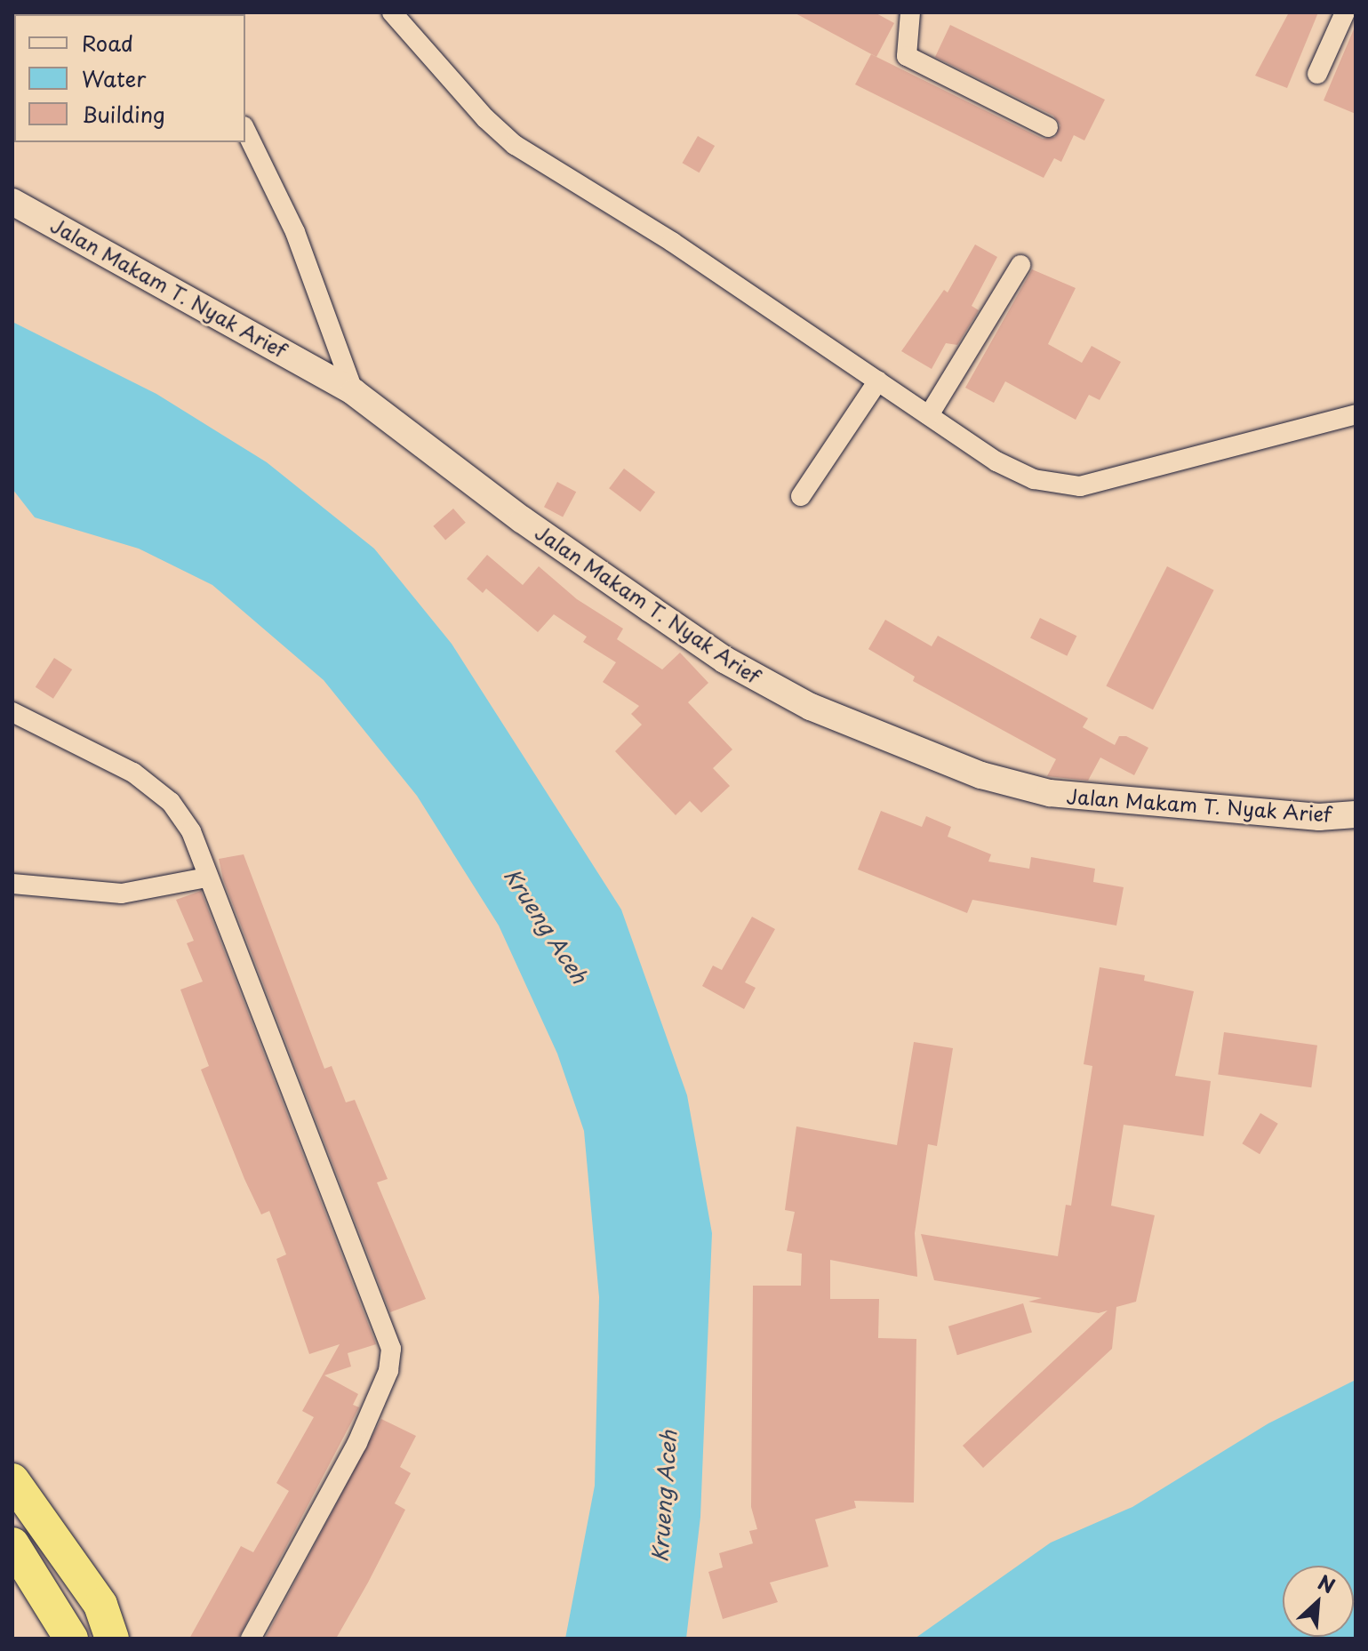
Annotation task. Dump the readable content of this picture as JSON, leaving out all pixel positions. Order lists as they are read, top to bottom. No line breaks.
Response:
{"streets":{"street":["Jalan Makam T. Nyak Arief"]},"water":["Krueng Aceh"],"legend":["Road","Water","Building"],"north":"top right"}
